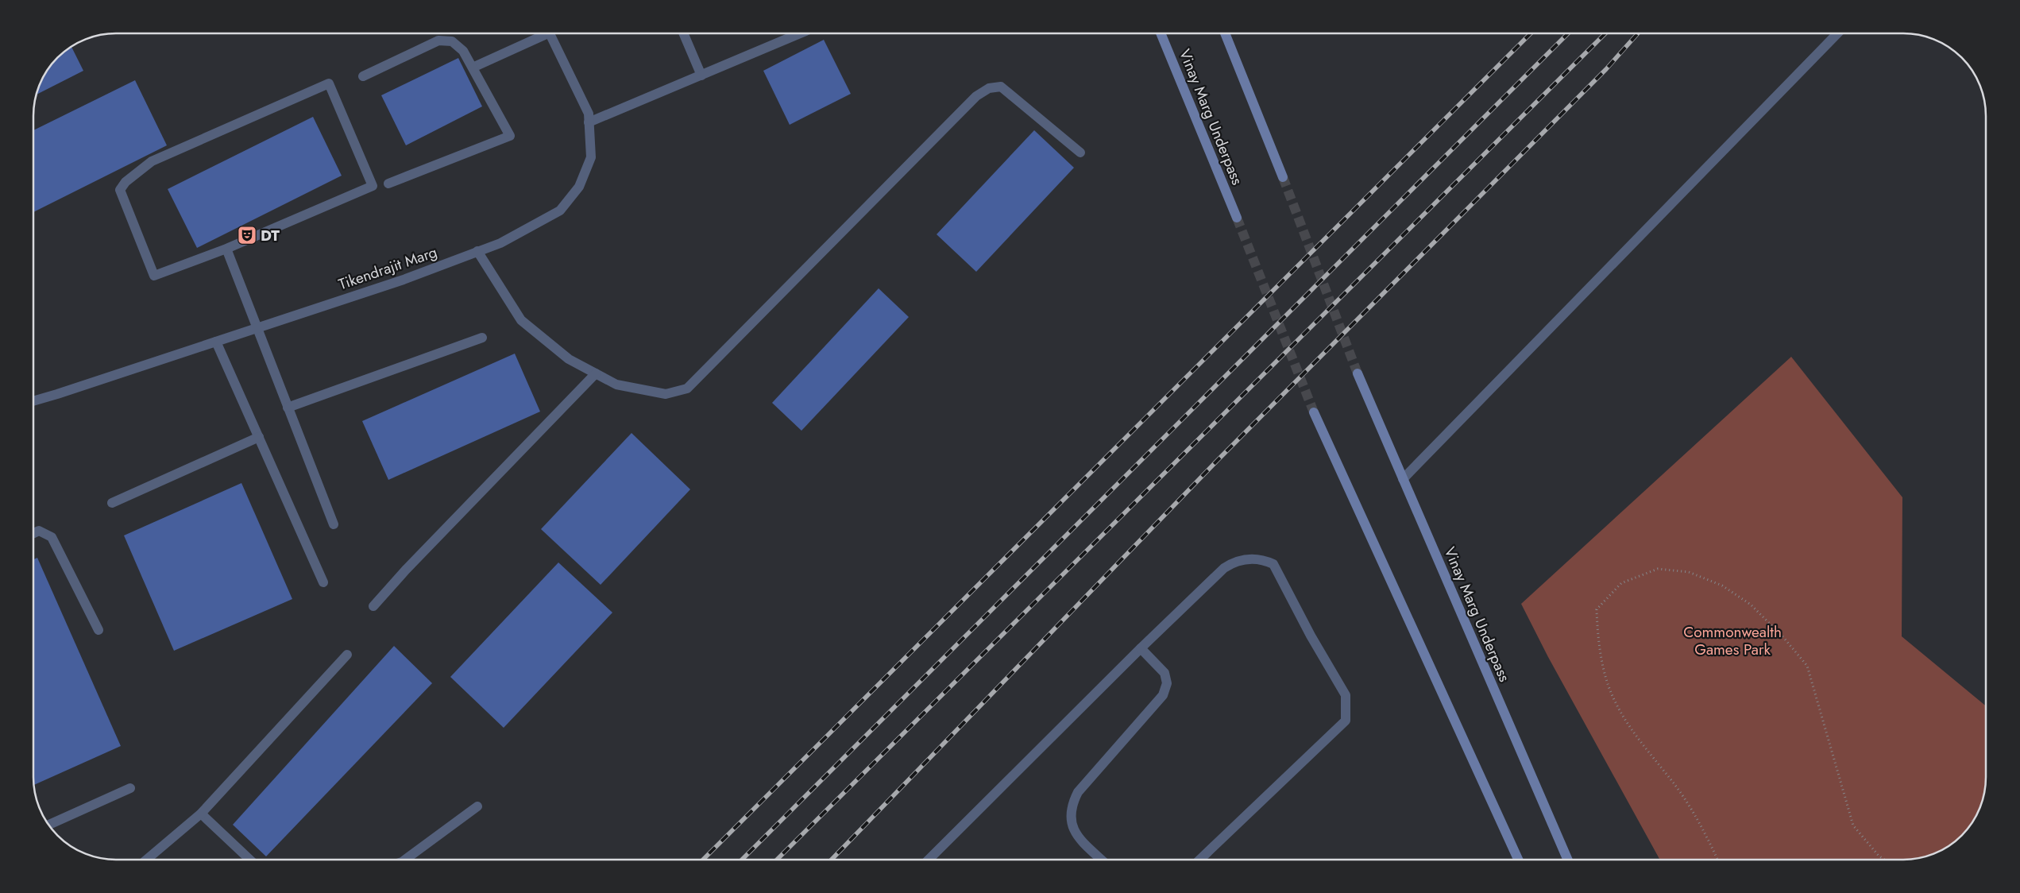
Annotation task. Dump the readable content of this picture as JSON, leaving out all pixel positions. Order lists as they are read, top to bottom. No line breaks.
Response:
{"streets":{"main road":["Vinay Marg Underpass"],"street":["Tikendrajit Marg"]},"parks":["Commonwealth Games Park"],"places":{"theatre":["DT"]}}
